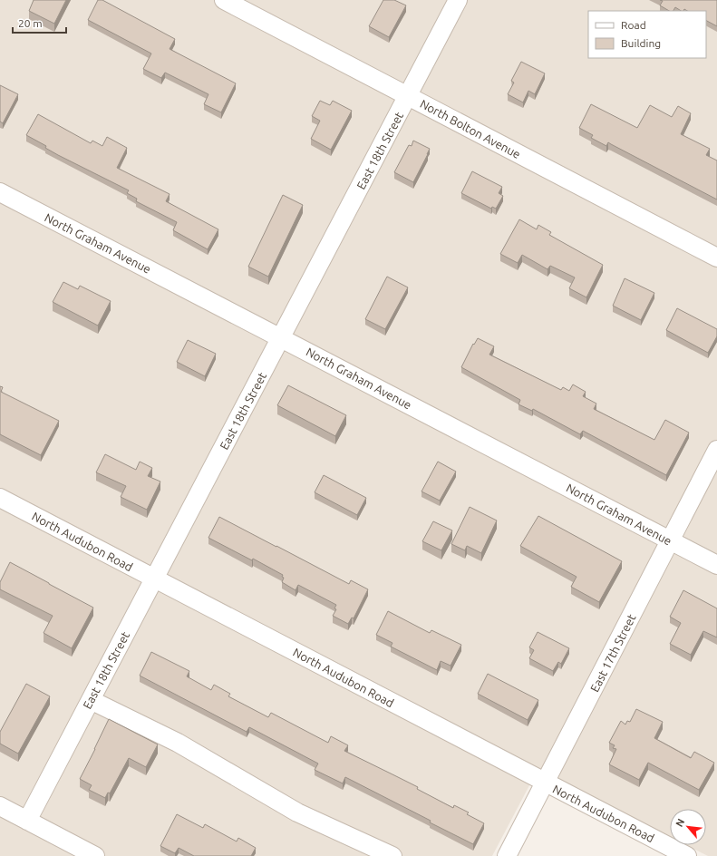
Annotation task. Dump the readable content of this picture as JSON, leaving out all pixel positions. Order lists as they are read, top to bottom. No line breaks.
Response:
{"streets":{"street":["North Bolton Avenue","East 18th Street","North Graham Avenue","North Audubon Road","East 17th Street"]},"crossings":[["North Bolton Avenue","East 18th Street"],["East 18th Street","North Graham Avenue"],["East 18th Street","North Audubon Road"],["North Graham Avenue","East 17th Street"],["North Audubon Road","East 17th Street"]],"legend":["Road","Building"],"scale_bar":"20 m","north":"top left"}
